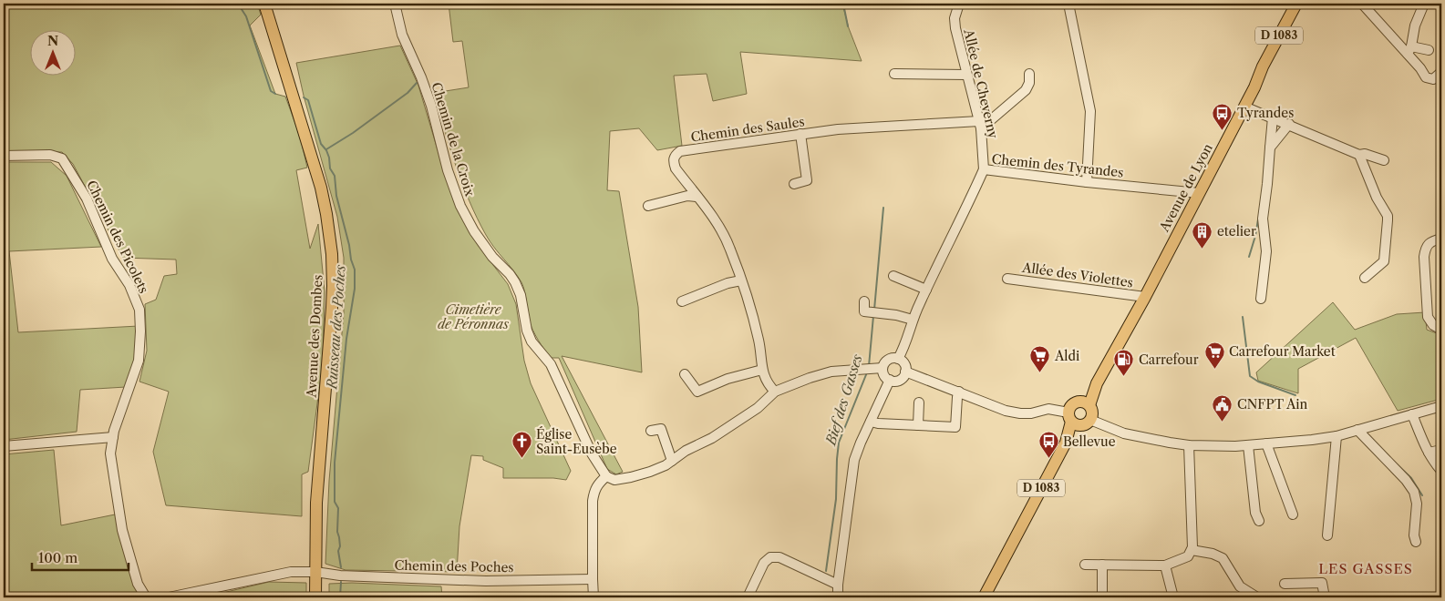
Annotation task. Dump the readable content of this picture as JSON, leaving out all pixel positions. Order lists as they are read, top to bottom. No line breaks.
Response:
{"streets":{"main road":["D 1083","Avenue de Lyon","Avenue des Dombes"],"street":["Allée de Cheverny","Chemin des Saules","Chemin de la Croix","Chemin des Tyrandes","Chemin des Picolets","Allée des Violettes","Chemin des Poches"]},"crossings":[["D 1083","Avenue de Lyon"],["Allée de Cheverny","Chemin des Saules"],["Allée de Cheverny","Chemin des Tyrandes"],["Chemin des Tyrandes","Avenue de Lyon"],["Avenue de Lyon","Allée des Violettes"],["Avenue des Dombes","Chemin des Poches"]],"districts":["LES GASSES"],"water":["Ruisseau des Poches","Bief des Gasses"],"parks":["Cimetière de Péronnas"],"places":{"bus stop":["Tyrandes","Bellevue"],"building":["etelier"],"supermarket":["Carrefour Market","Aldi"],"fuel station":["Carrefour"],"public building":["CNFPT Ain"],"church":["Église Saint-Eusèbe"]},"scale_bar":"100 m","north":"top"}
